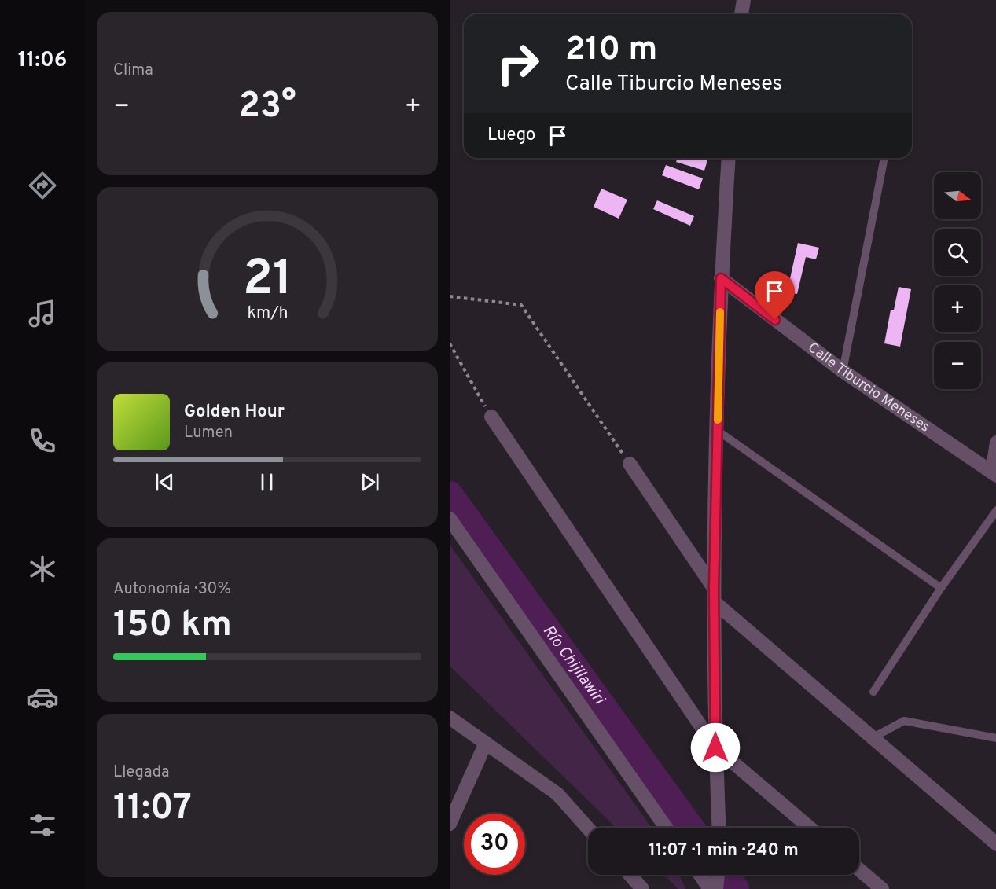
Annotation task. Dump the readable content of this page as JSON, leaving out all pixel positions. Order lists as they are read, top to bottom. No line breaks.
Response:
{"streets":{"street":["Calle Tiburcio Meneses"]},"water":["Río Chijllawiri"],"north":"right","page":{"tabs":"11:06","tile":["Clima",["Autonomía · 30%","150 km"],["Llegada","11:07"]],"turn":["210 m","Calle Tiburcio Meneses"],"heat":["−","23°","+"],"then":"Luego","map_buttons":["+","−"],"song":["Golden Hour","Lumen"],"limit":"30","trip":"11:07 · 1 min · 240 m","gauge":["21","km/h"]}}
